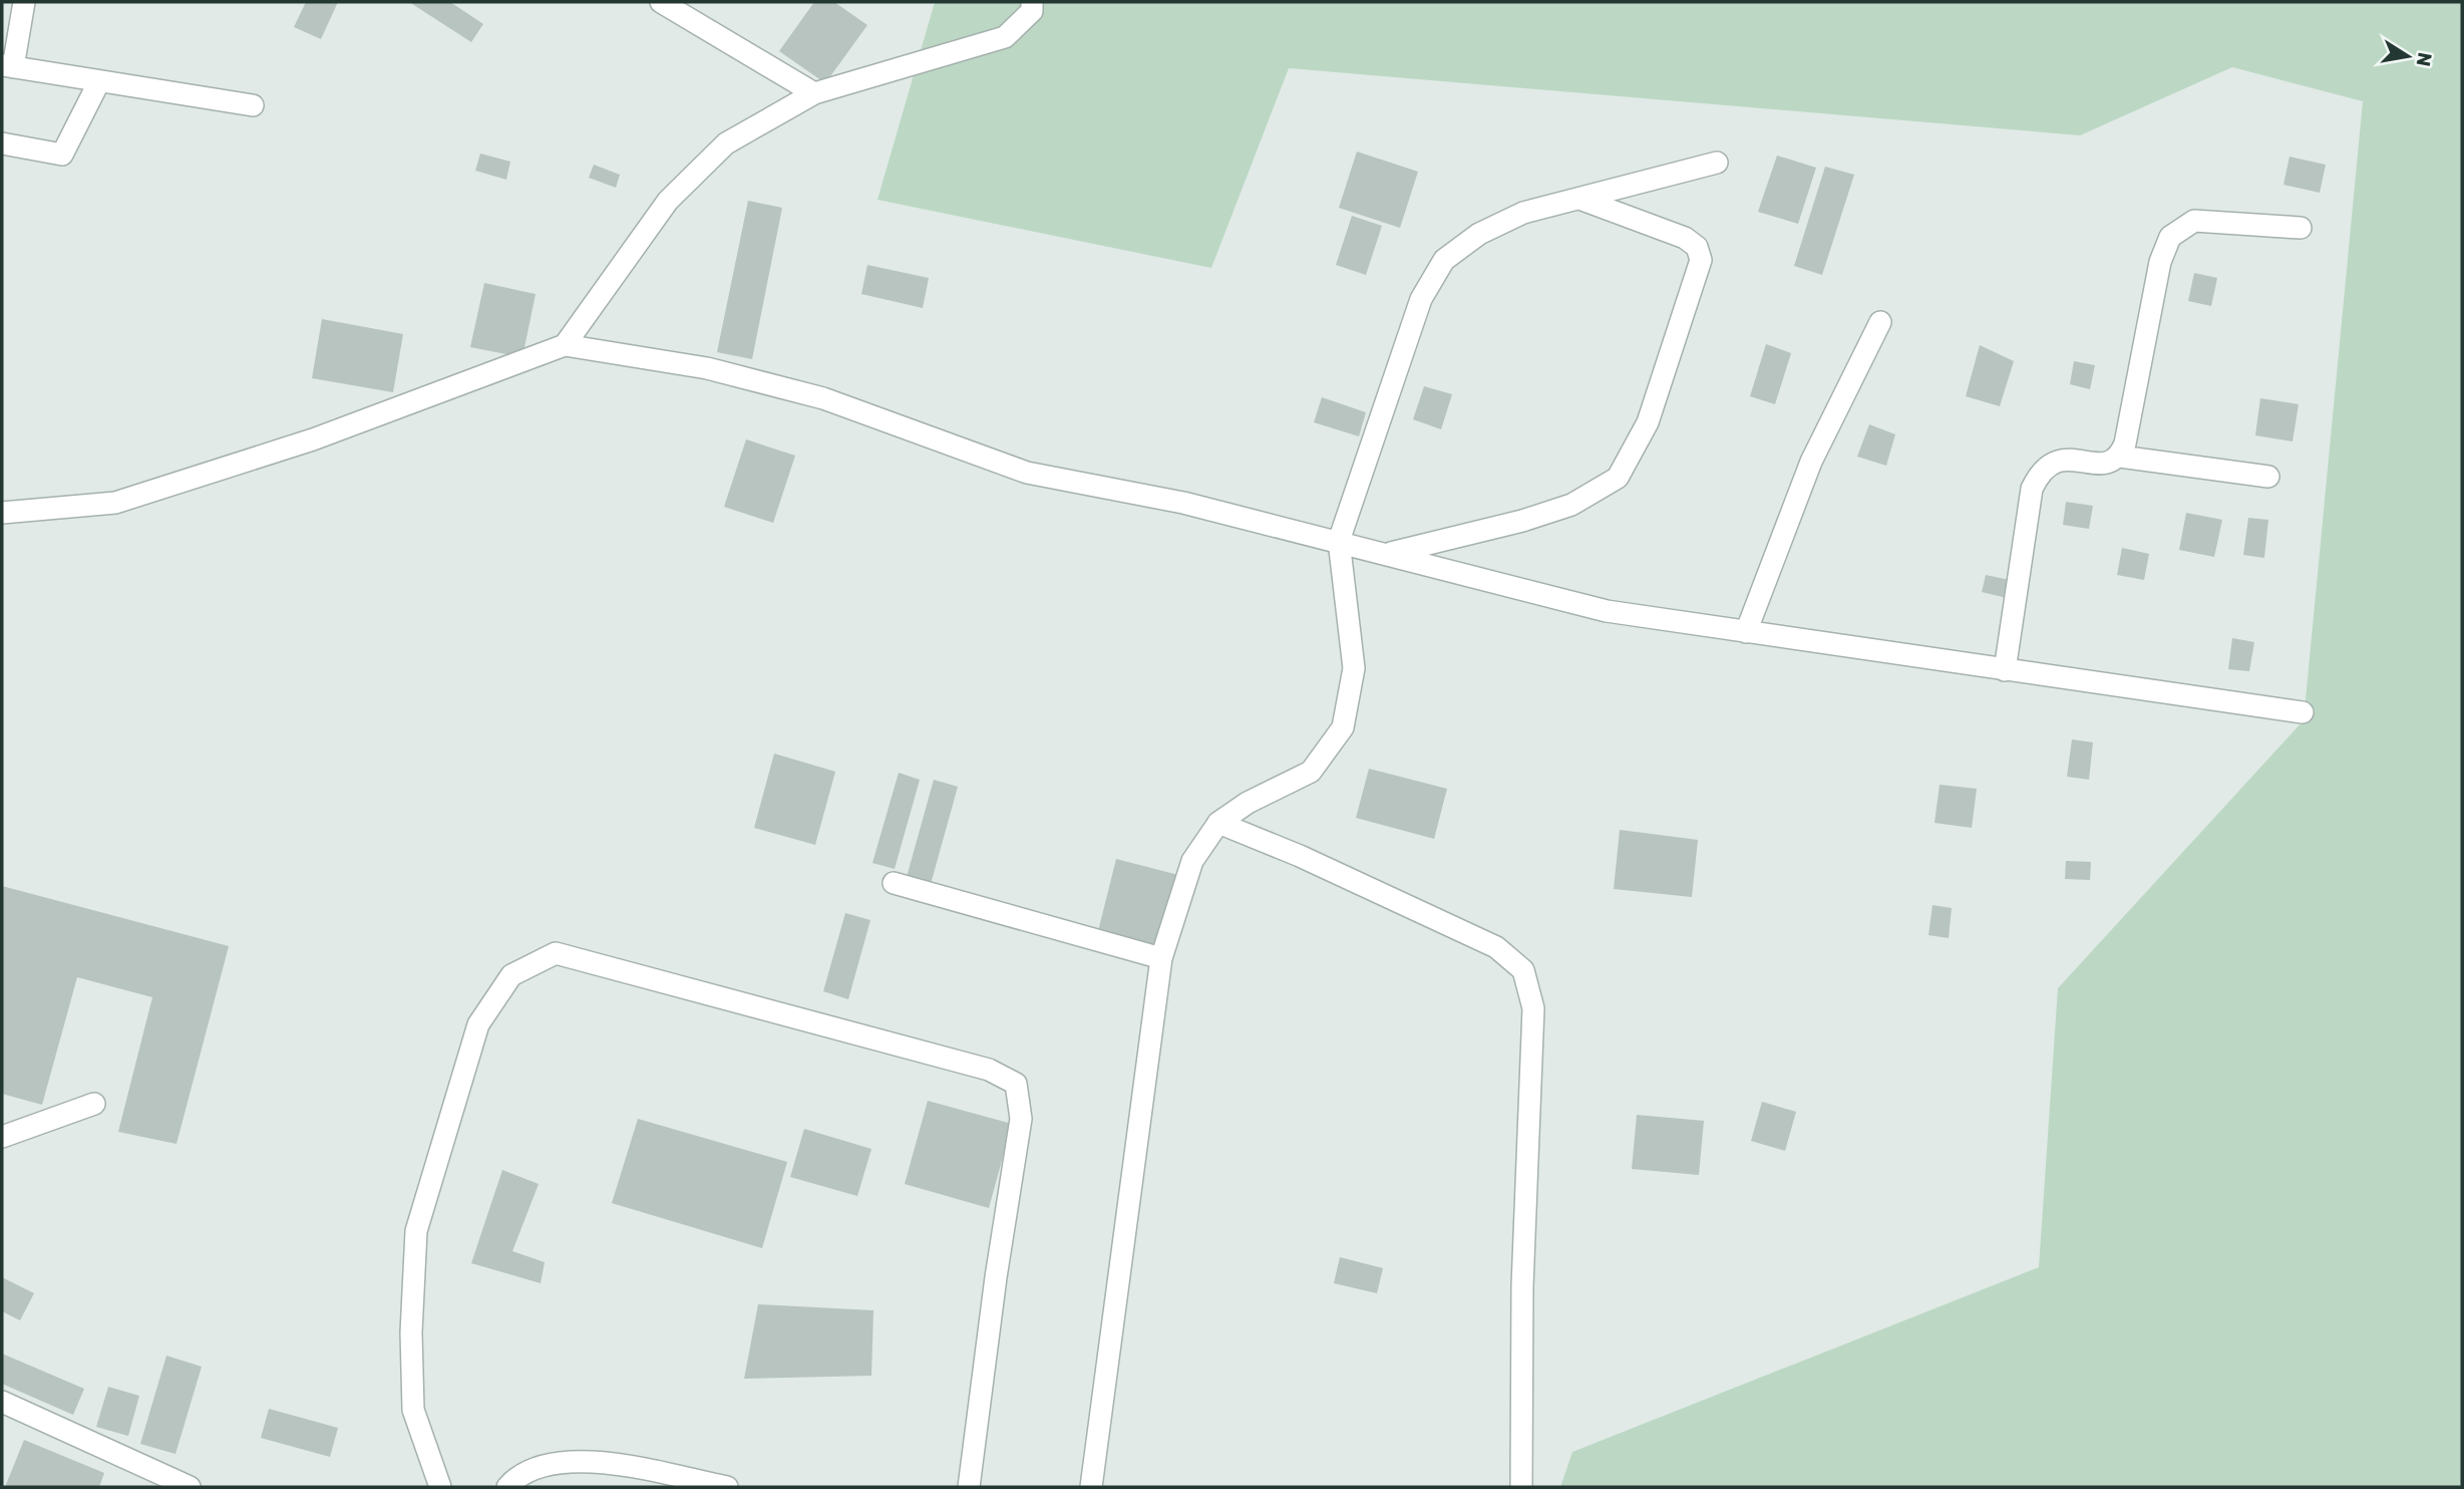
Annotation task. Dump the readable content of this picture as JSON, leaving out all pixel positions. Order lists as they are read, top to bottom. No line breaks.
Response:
{"north":"right"}
